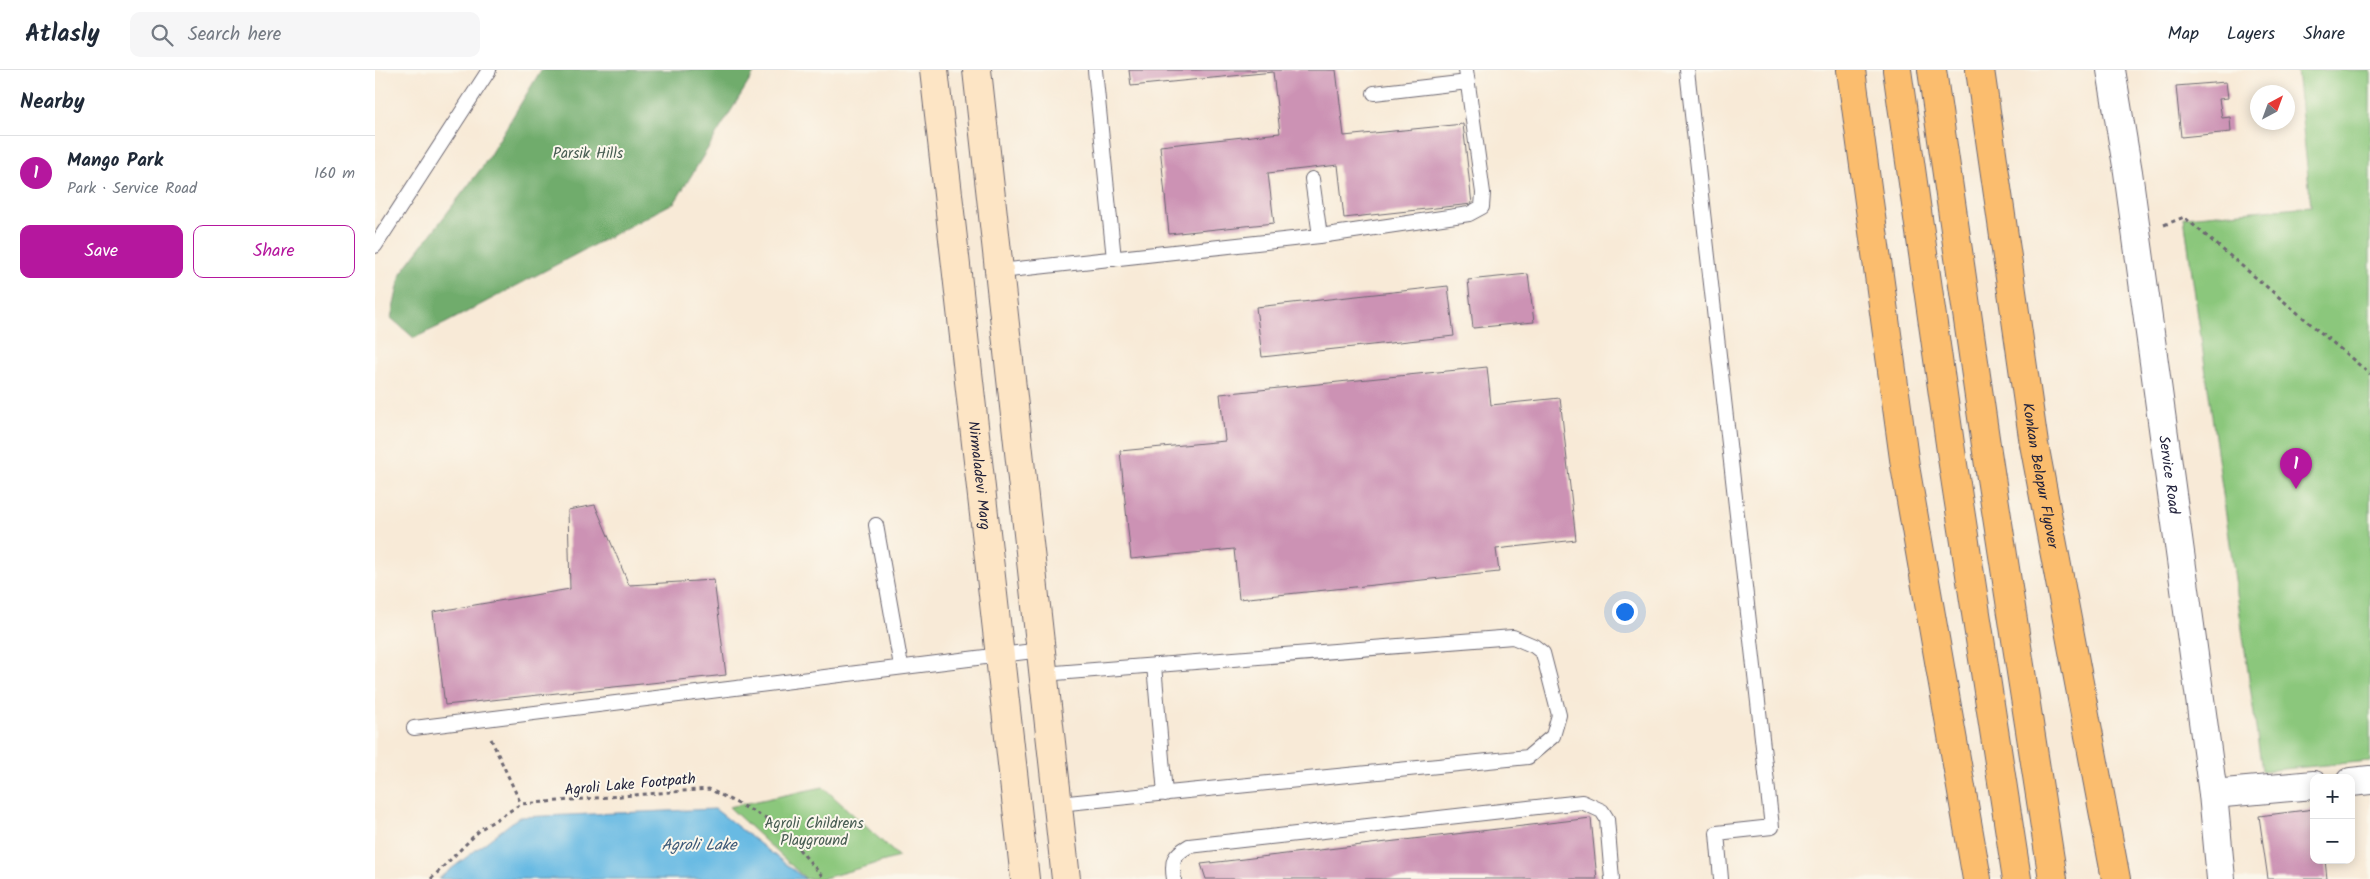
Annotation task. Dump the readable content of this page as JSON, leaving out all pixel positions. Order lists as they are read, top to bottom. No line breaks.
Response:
{"streets":{"highway":["Konkan Belapur Flyover"],"main road":["Nirmaladevi Marg"],"street":["Service Road"],"path":["Agroli Lake Footpath"]},"water":["Agroli Lake"],"parks":["Parsik Hills","Agroli Childrens Playground"],"north":"top right","page":{"header":"Atlasly","search":"Search here","nav":["Map","Layers","Share"],"heading":"Nearby","list":[{"mark":"1","name":"Mango Park","note":"Park · Service Road","value":"160 m"}],"buttons":["Save","Share"],"pins":"1","map_buttons":["+","−"]}}
